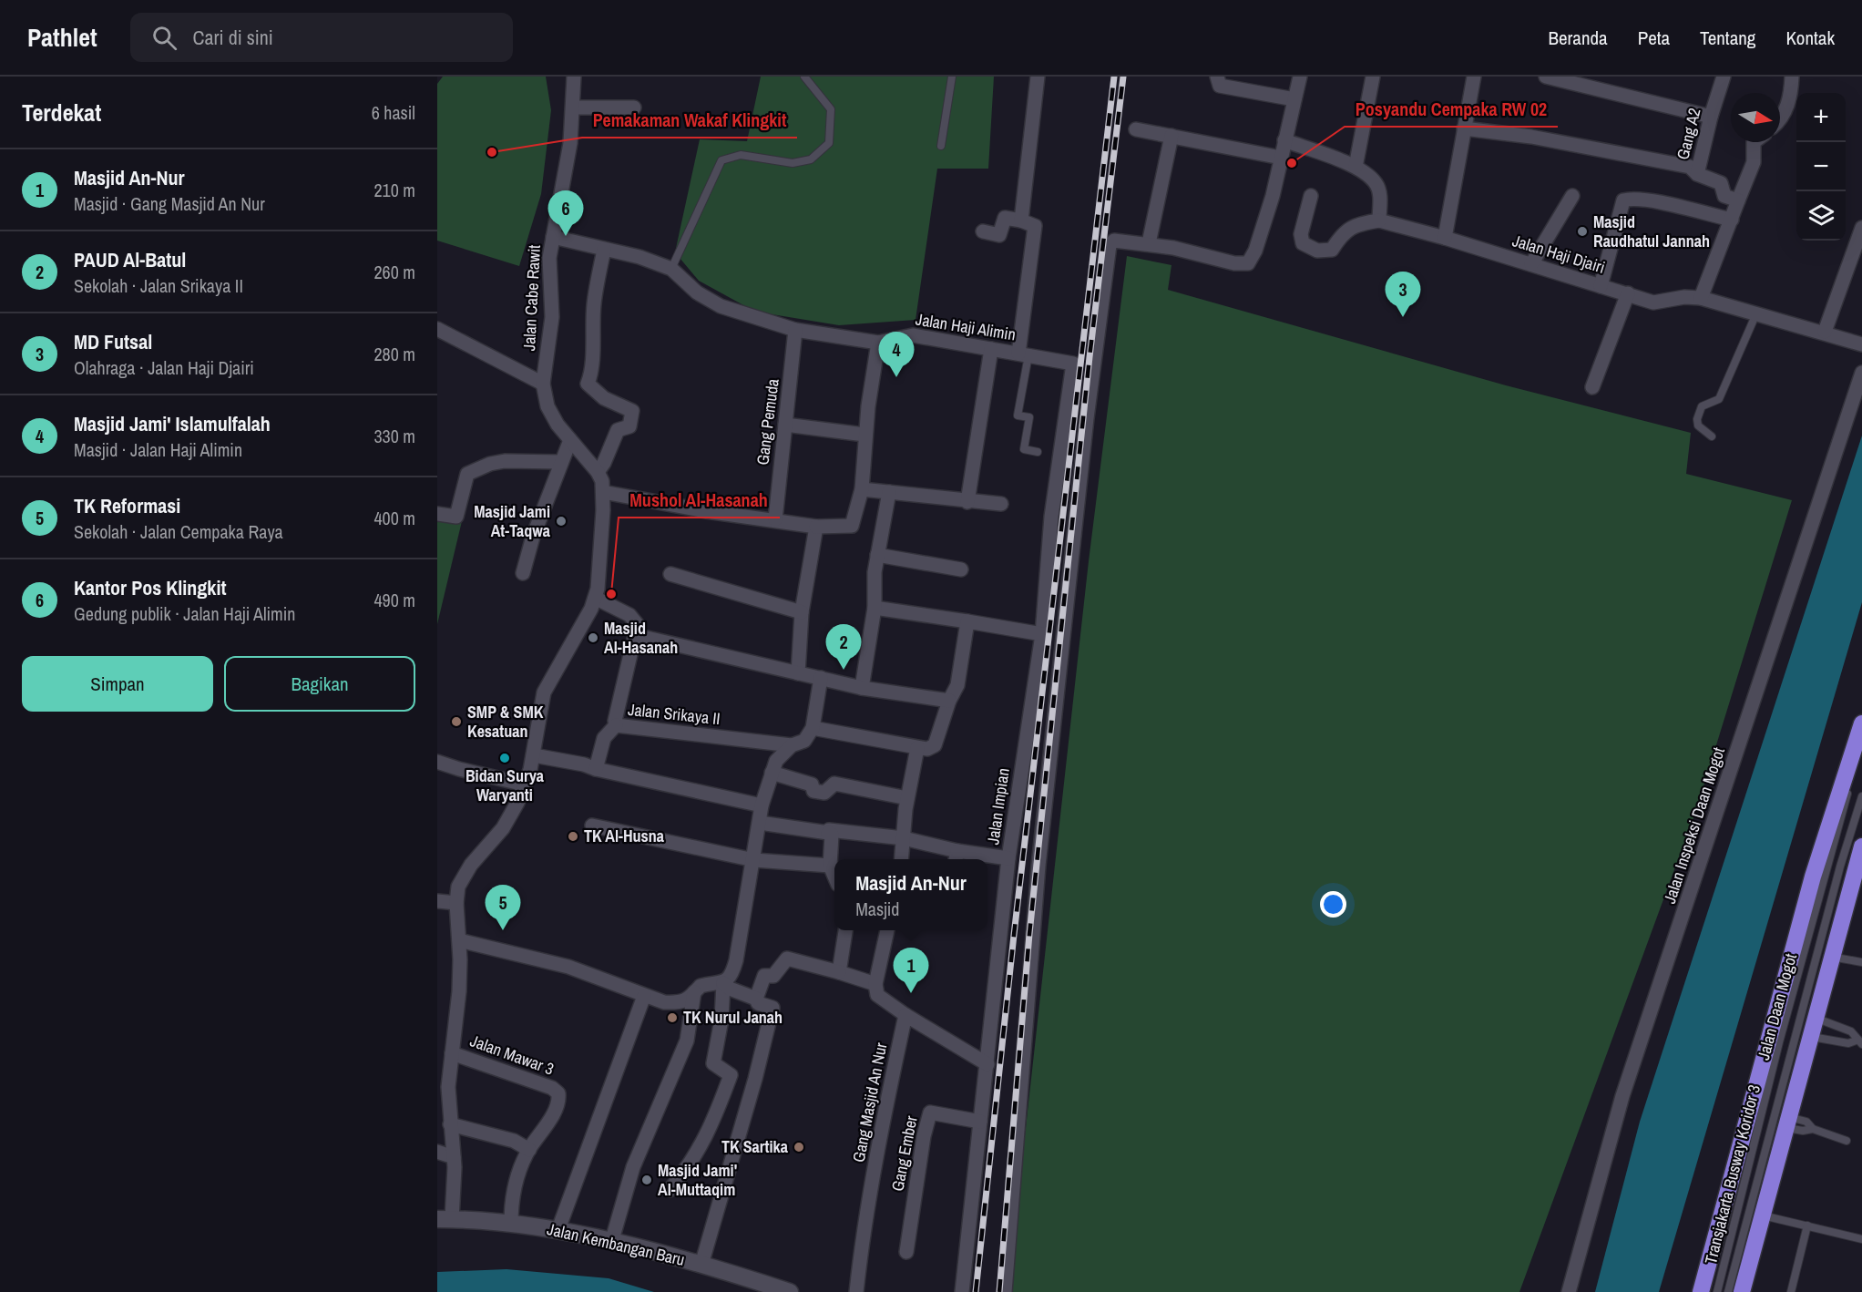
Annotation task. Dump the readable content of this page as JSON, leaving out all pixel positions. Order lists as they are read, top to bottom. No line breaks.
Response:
{"streets":{"highway":["Jalan Daan Mogot"],"main road":["Jalan Kembangan Baru"],"street":["Gang A2","Jalan Haji Djairi","Jalan Cabe Rawit","Jalan Haji Alimin","Gang Pemuda","Jalan Srikaya II","Jalan Impian","Jalan Inspeksi Daan Mogot","Jalan Mawar 3","Gang Masjid An Nur","Gang Ember"],"lane":["Transjakarta Busway Koridor 3"]},"crossings":[["Jalan Cabe Rawit","Jalan Haji Alimin"],["Jalan Haji Alimin","Gang Pemuda"],["Jalan Haji Alimin","Jalan Impian"],["Jalan Impian","Gang Ember"]],"places":["Pemakaman Wakaf Klingkit","Posyandu Cempaka RW 02","Masjid Raudhatul Jannah","Masjid Jami At-Taqwa","Mushol Al-Hasanah","Masjid Al-Hasanah","SMP & SMK Kesatuan","Bidan Surya Waryanti","TK Al-Husna","TK Nurul Janah","TK Sartika","Masjid Jami' Al-Muttaqim"],"north":"right","page":{"header":"Pathlet","search":"Cari di sini","nav":["Beranda","Peta","Tentang","Kontak"],"heading":["Terdekat","6 hasil"],"map_buttons":["+","−"],"list":[{"mark":"1","name":"Masjid An-Nur","note":"Masjid · Gang Masjid An Nur","value":"210 m"},{"mark":"2","name":"PAUD Al-Batul","note":"Sekolah · Jalan Srikaya II","value":"260 m"},{"mark":"3","name":"MD Futsal","note":"Olahraga · Jalan Haji Djairi","value":"280 m"},{"mark":"4","name":"Masjid Jami' Islamulfalah","note":"Masjid · Jalan Haji Alimin","value":"330 m"},{"mark":"5","name":"TK Reformasi","note":"Sekolah · Jalan Cempaka Raya","value":"400 m"},{"mark":"6","name":"Kantor Pos Klingkit","note":"Gedung publik · Jalan Haji Alimin","value":"490 m"}],"pins":["6","3","4","2","5","1"],"buttons":["Simpan","Bagikan"],"popup":["Masjid An-Nur","Masjid"]}}
